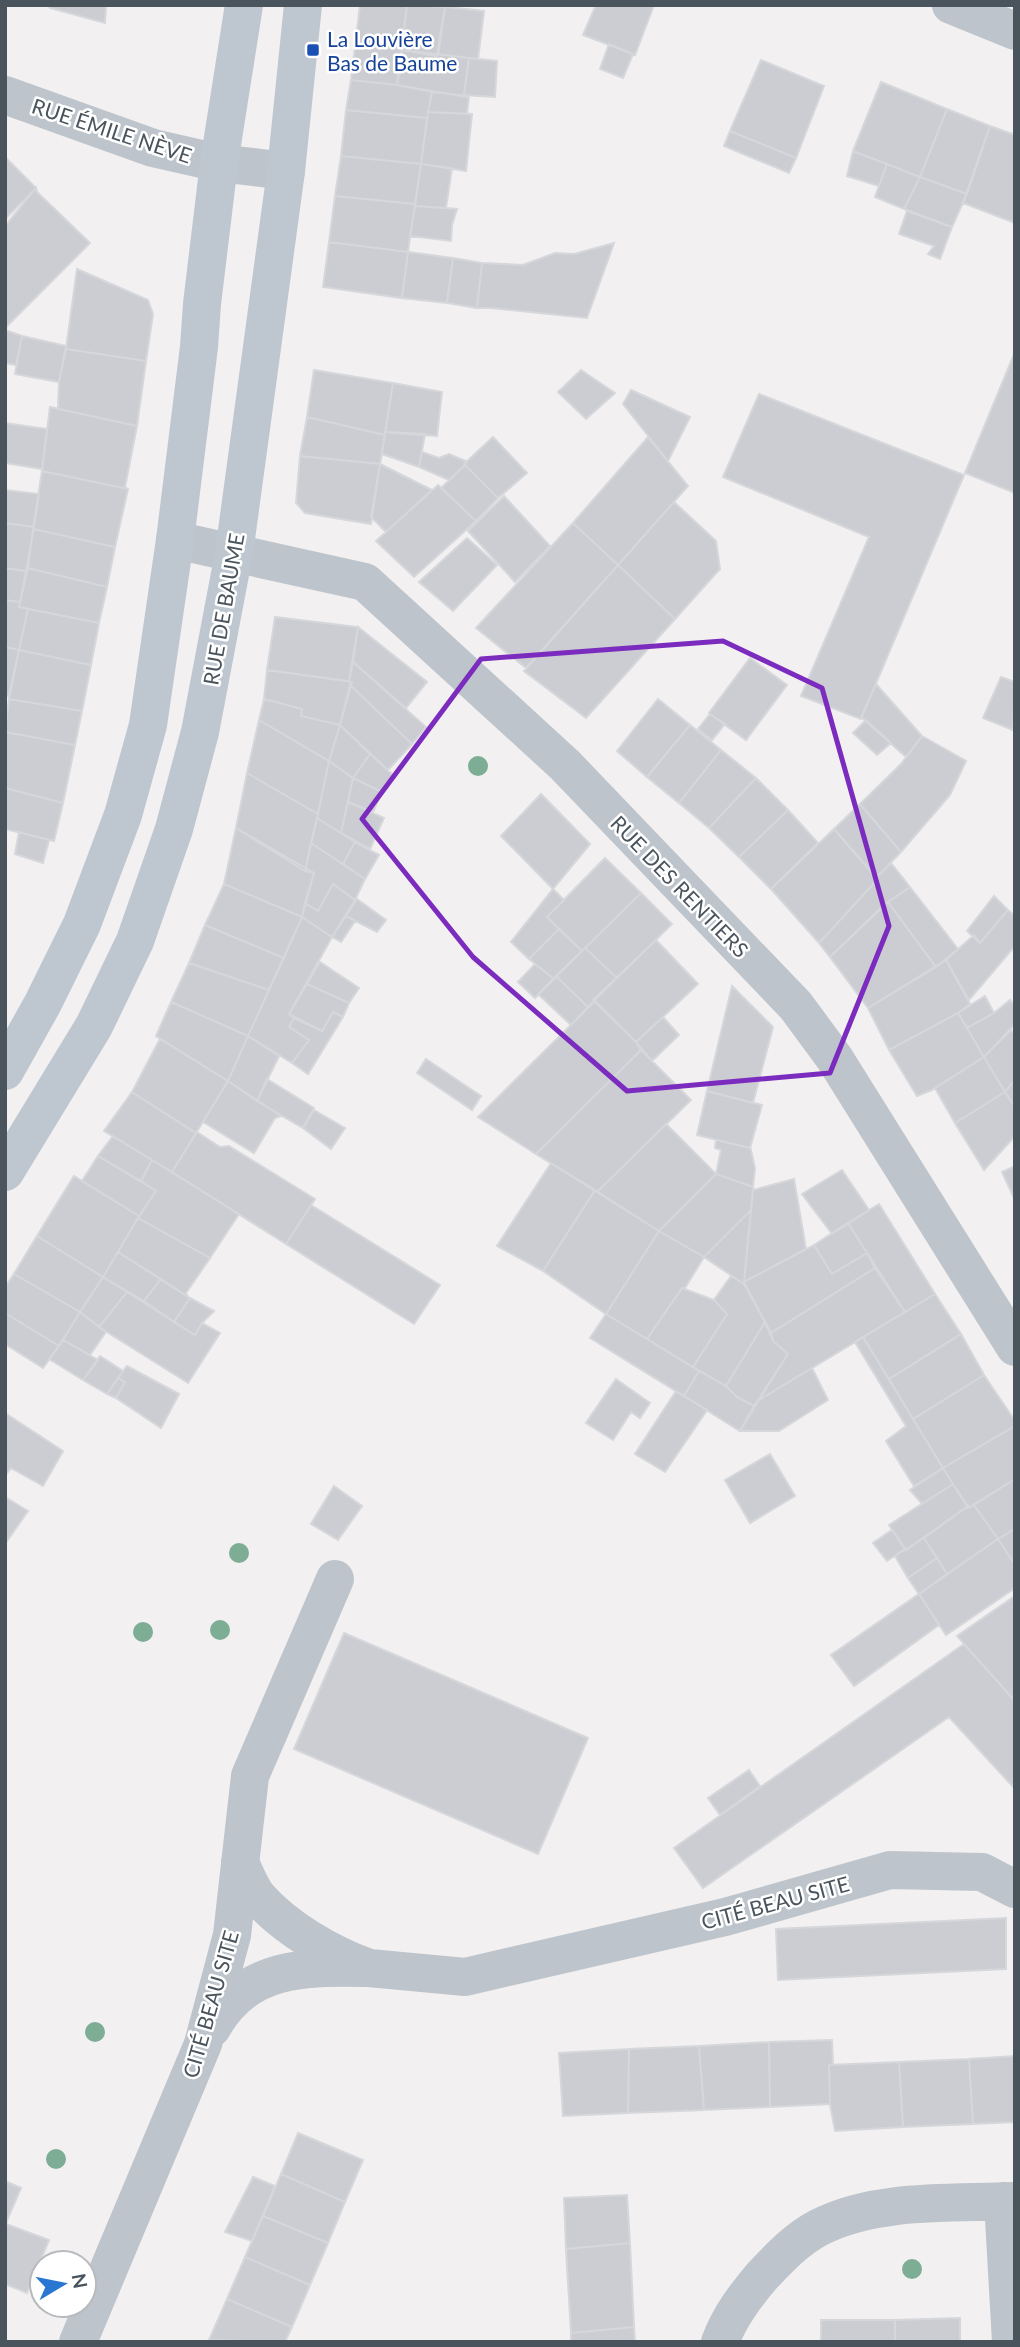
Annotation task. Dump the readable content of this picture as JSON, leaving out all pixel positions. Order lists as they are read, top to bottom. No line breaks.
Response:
{"streets":{"main road":["RUE DE BAUME"],"street":["RUE ÉMILE NÈVE","RUE DES RENTIERS","CITÉ BEAU SITE"]},"crossings":[["RUE ÉMILE NÈVE","RUE DE BAUME"],["RUE DE BAUME","RUE DES RENTIERS"]],"places":{"transit":["La Louvière Bas de Baume"]},"north":"right"}
